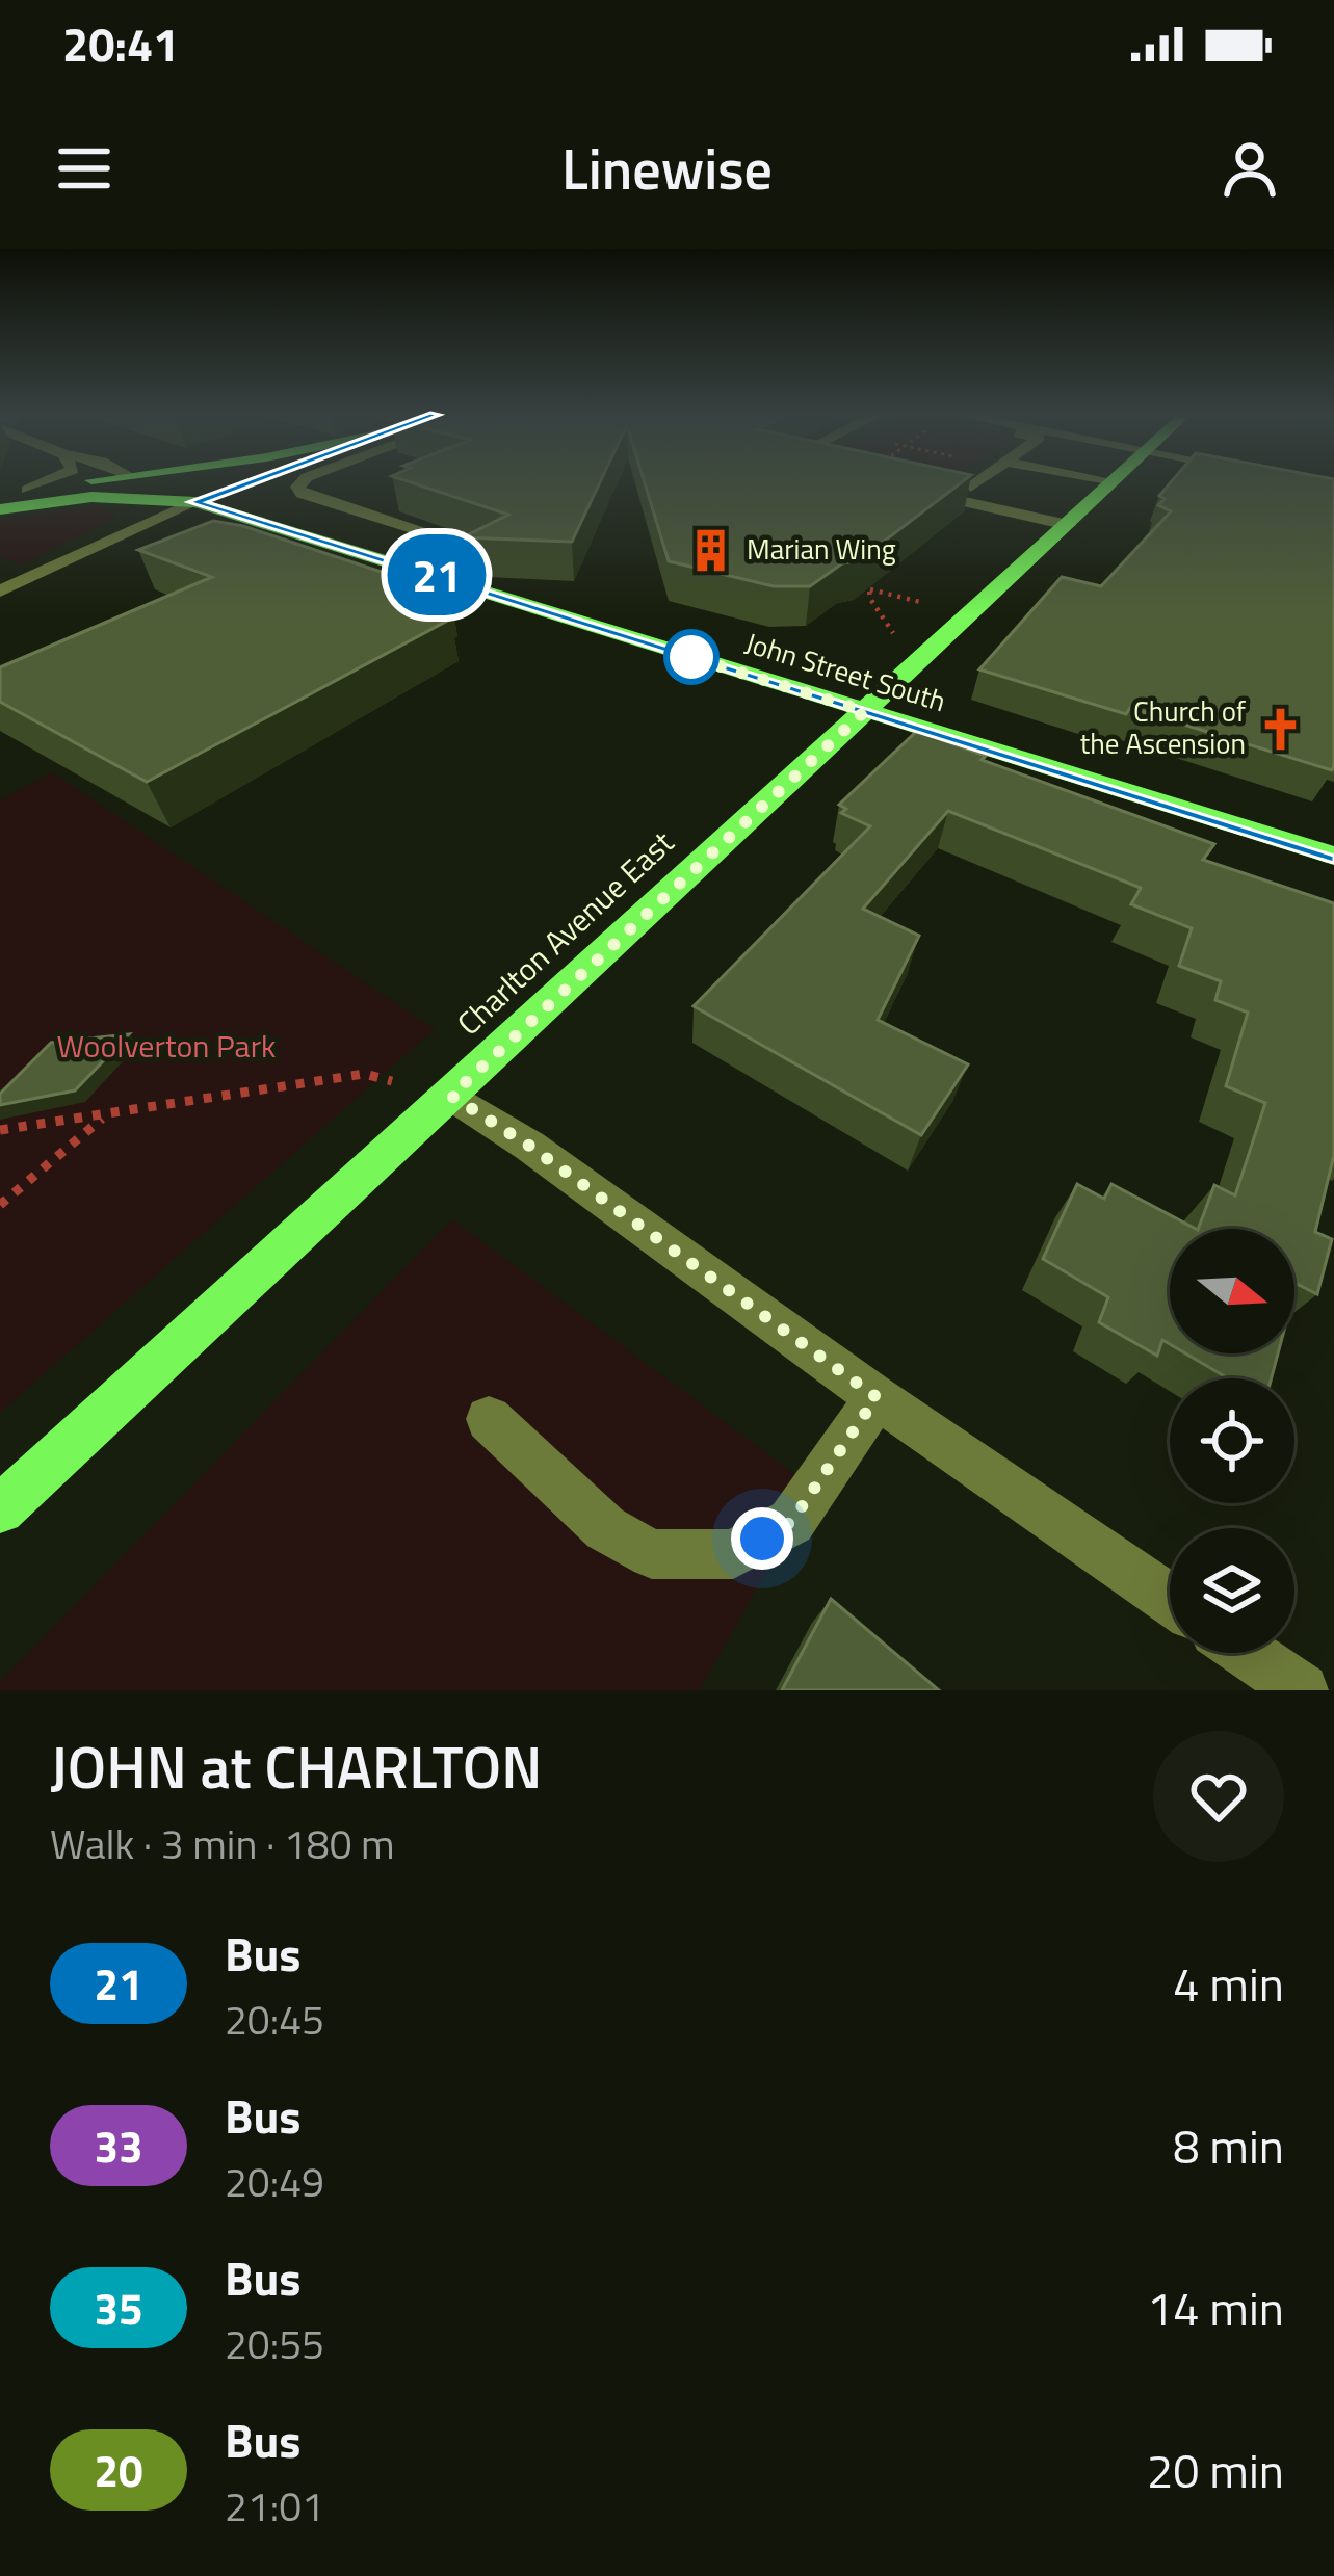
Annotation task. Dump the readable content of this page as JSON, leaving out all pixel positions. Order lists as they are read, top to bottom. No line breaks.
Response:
{"streets":{"main road":["John Street South","Charlton Avenue East"]},"crossings":[["John Street South","Charlton Avenue East"]],"parks":["Woolverton Park"],"places":{"building":["Marian Wing"],"church":["Church of the Ascension"]},"lines":["bus line 21"],"north":"right","page":{"status":"20:41","header":"Linewise","on_map":"21","heading":["JOHN at CHARLTON","Walk · 3 min · 180 m"],"list":[{"mark":"21","name":"Bus","note":"20:45","value":"4 min"},{"mark":"33","name":"Bus","note":"20:49","value":"8 min"},{"mark":"35","name":"Bus","note":"20:55","value":"14 min"},{"mark":"20","name":"Bus","note":"21:01","value":"20 min"}]}}
